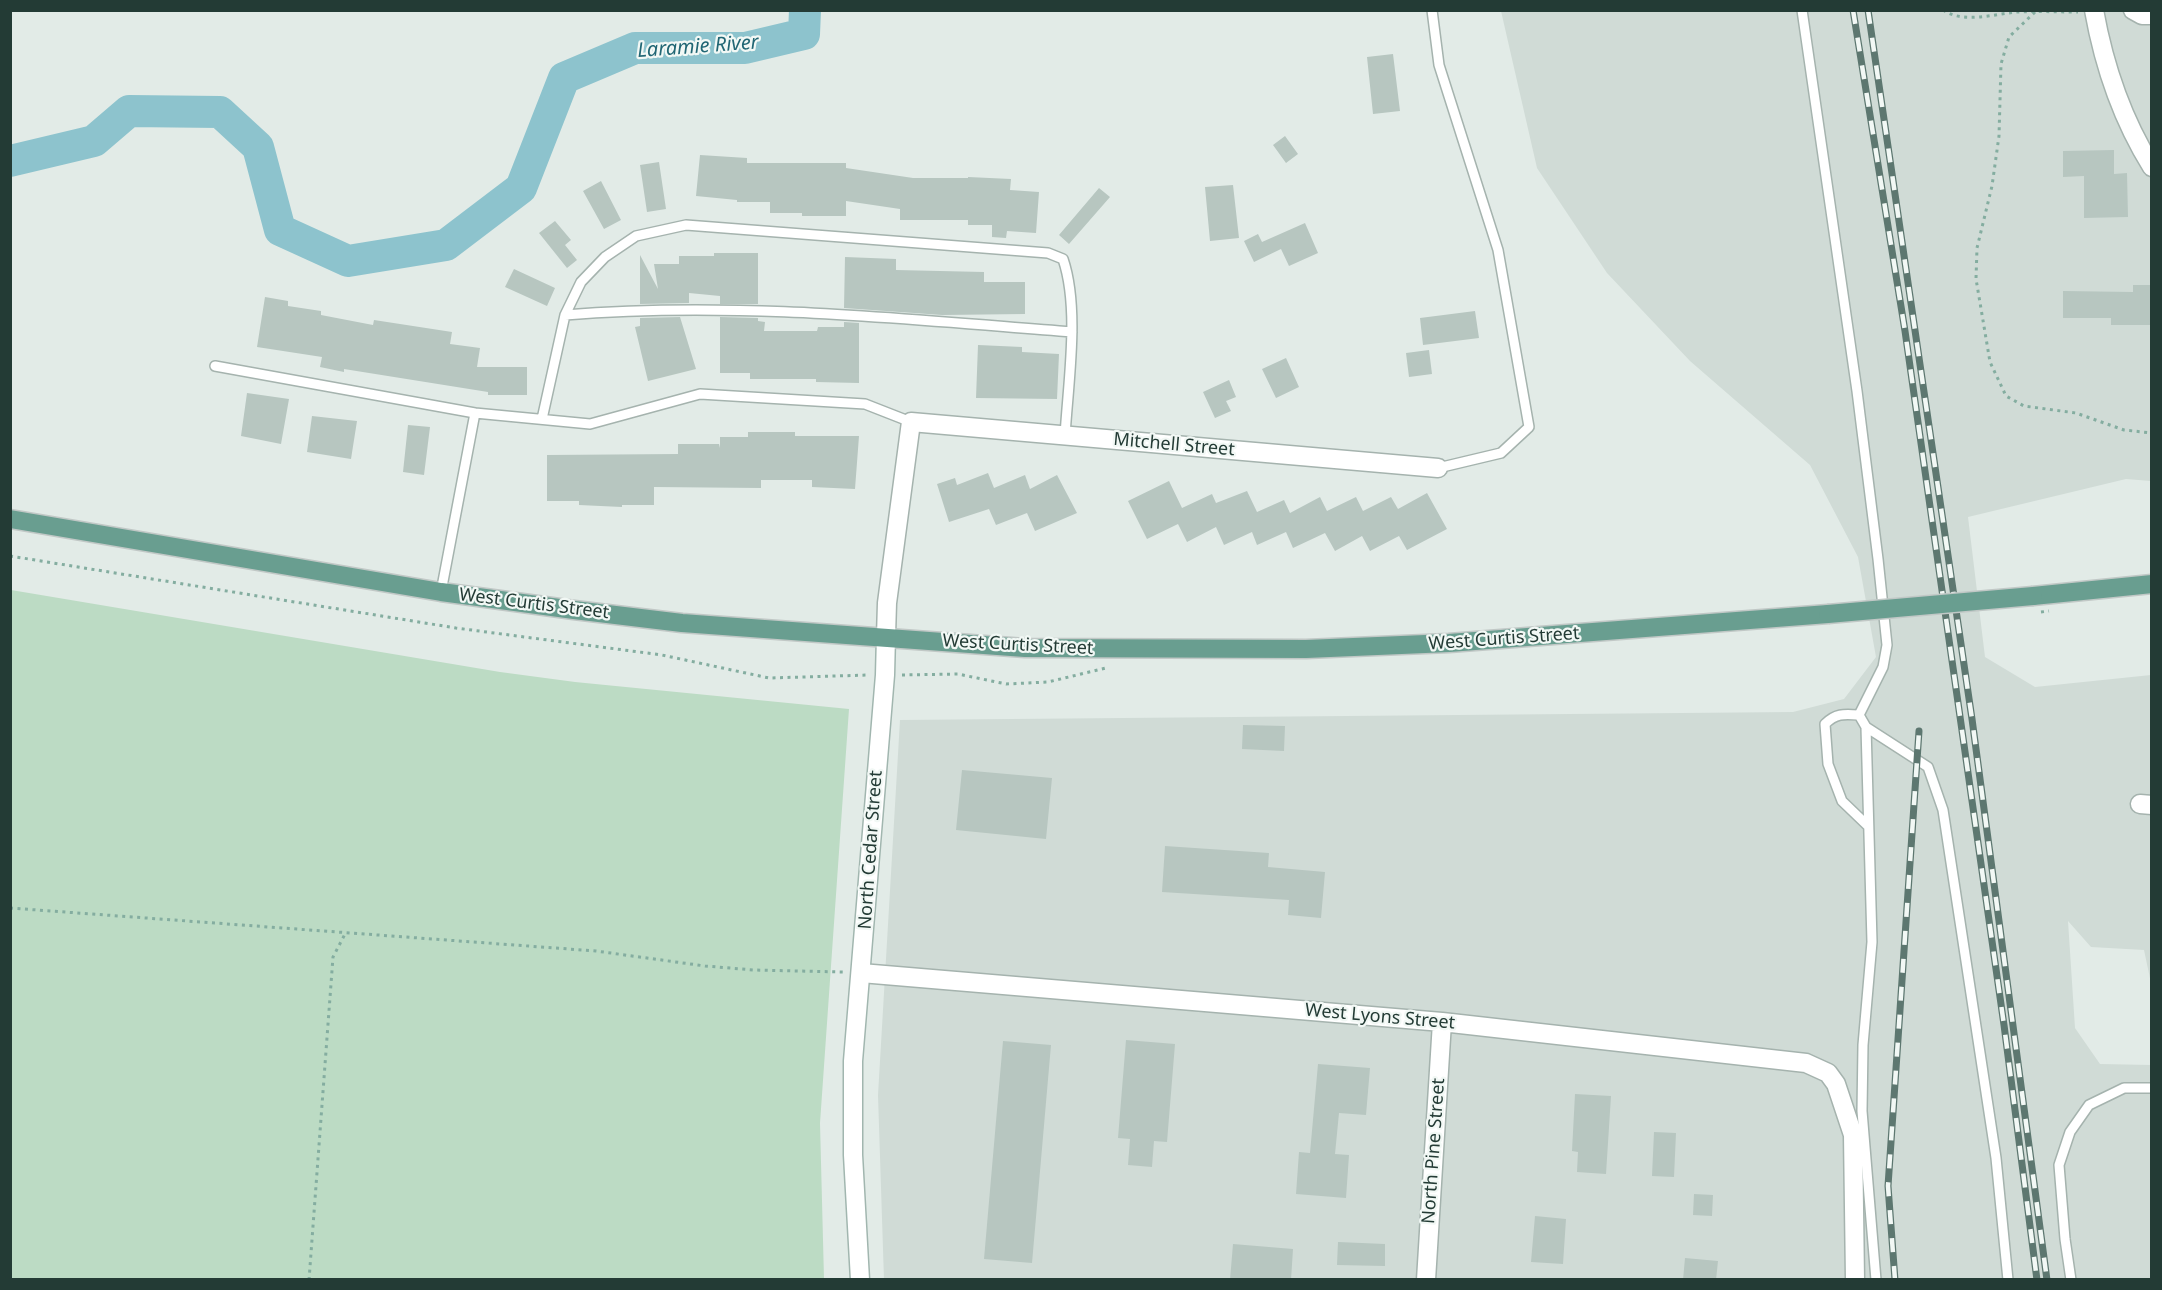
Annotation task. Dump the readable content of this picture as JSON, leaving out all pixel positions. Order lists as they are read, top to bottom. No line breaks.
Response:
{"streets":{"main road":["West Curtis Street"],"street":["Mitchell Street","North Cedar Street","West Lyons Street","North Pine Street"]},"crossings":[["Mitchell Street","North Cedar Street"],["West Curtis Street","North Cedar Street"],["North Cedar Street","West Lyons Street"],["West Lyons Street","North Pine Street"]],"water":["Laramie River"]}
